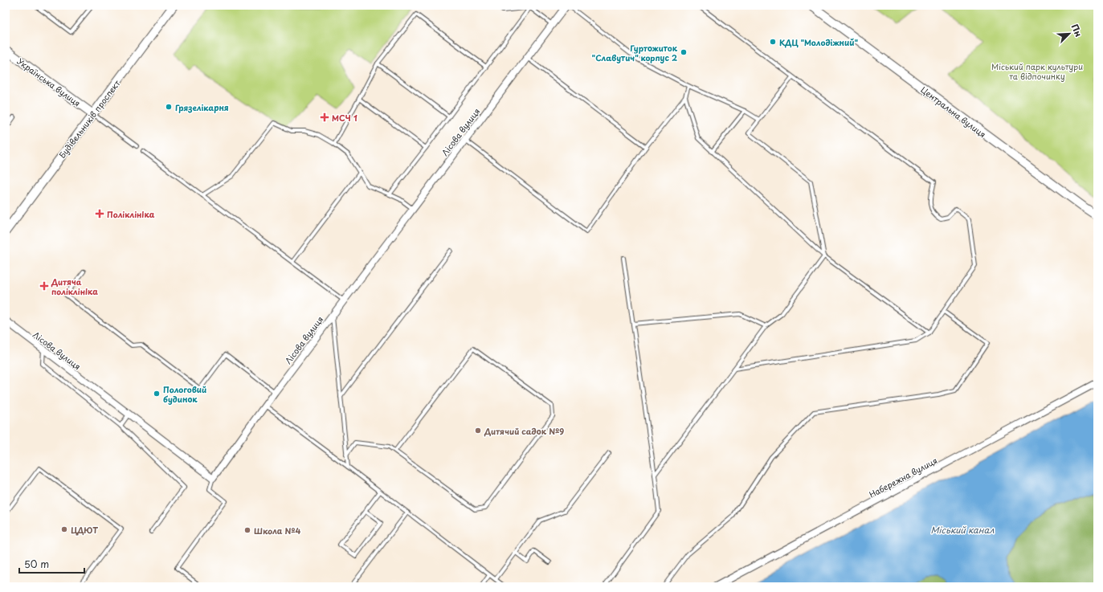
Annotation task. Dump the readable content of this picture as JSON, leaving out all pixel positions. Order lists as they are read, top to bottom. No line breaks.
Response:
{"streets":{"street":["Українська вулиця","Центральна вулиця","Будівельників проспект","Лісова вулиця","Набережна вулиця"]},"crossings":[["Українська вулиця","Будівельників проспект"]],"water":["Міський канал"],"parks":["Міський парк культури та відпочинку"],"places":{"other":["КДЦ \"Молодіжний\"","Гуртожиток \"Славутич\" корпус 2","Грязелікарня","Пологовий будинок","Дитячий садок №9","ЦДЮТ","Школа №4"],"health":["МСЧ 1","Поліклініка","Дитяча поліклініка"]},"scale_bar":"50 m","north":"top right"}
